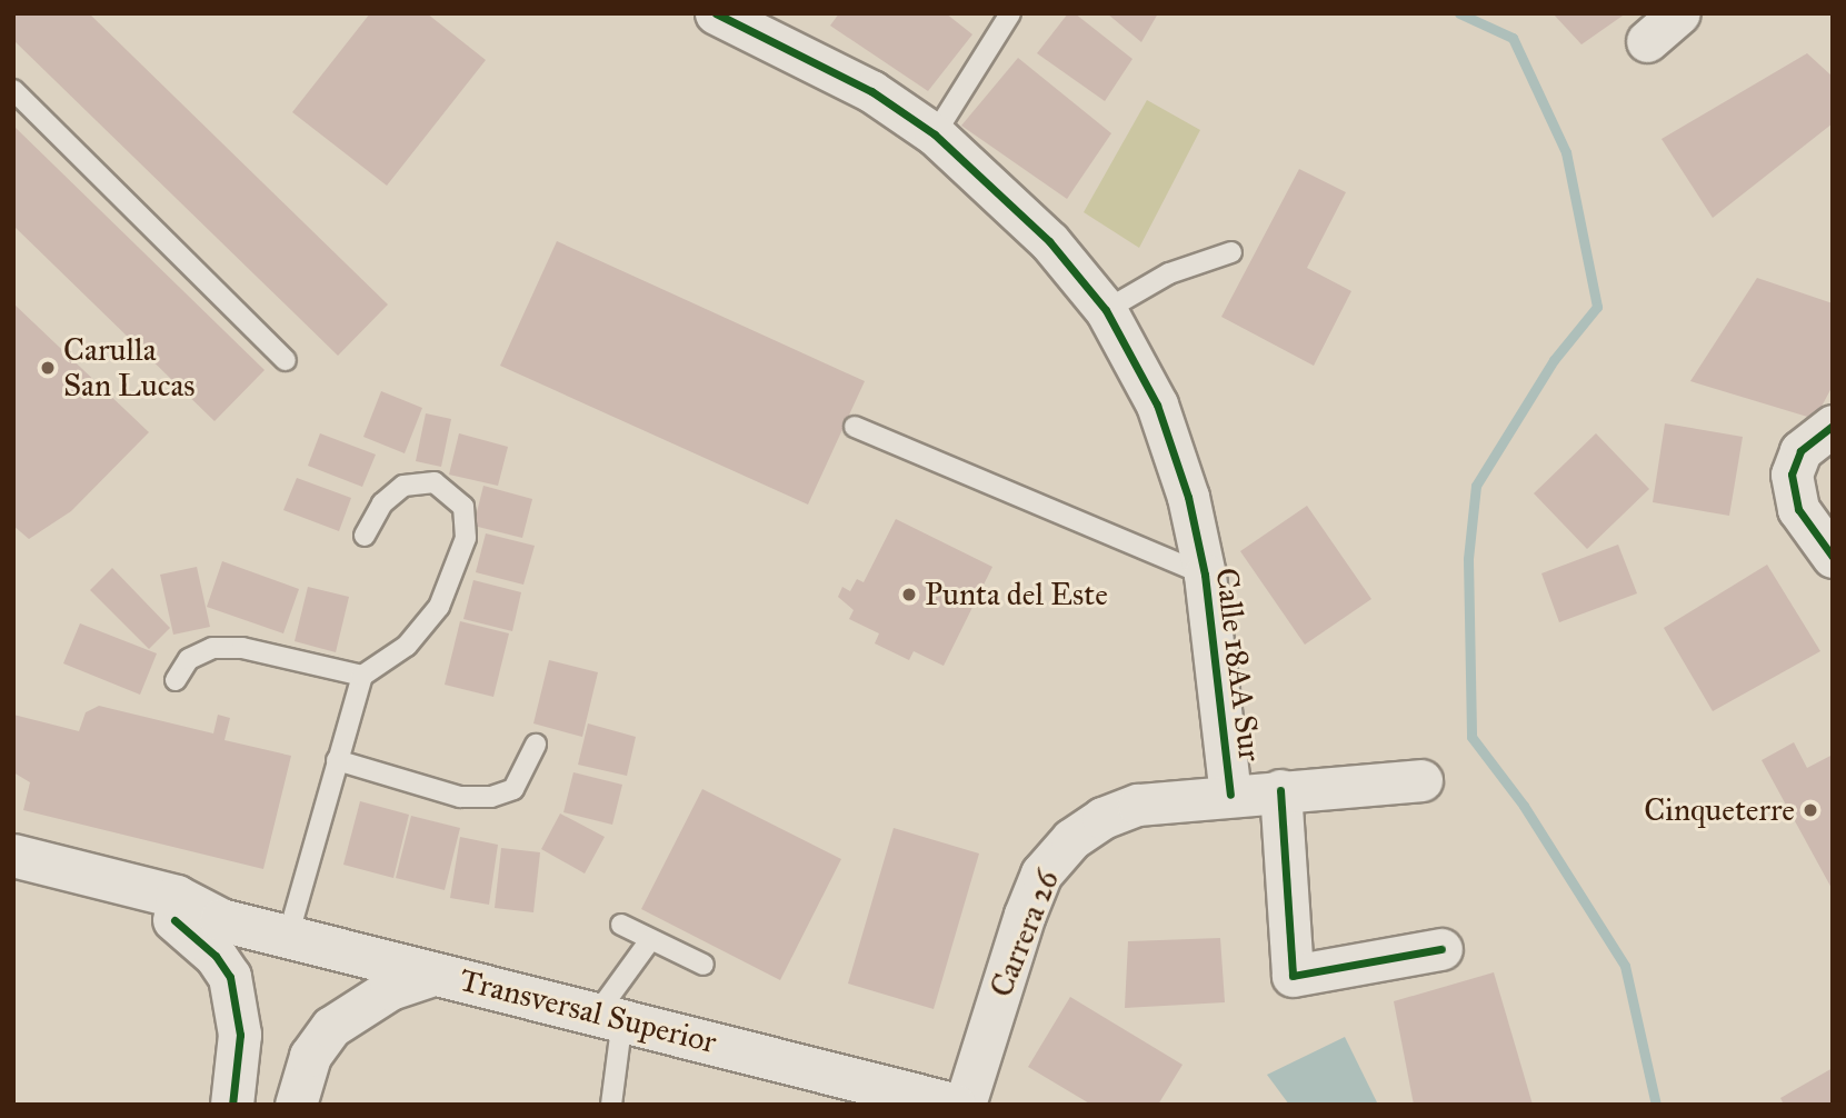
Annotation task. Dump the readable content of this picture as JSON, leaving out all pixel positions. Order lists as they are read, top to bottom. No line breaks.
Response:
{"streets":{"main road":["Transversal Superior"],"street":["Calle 18AA Sur","Carrera 26"]},"crossings":[["Calle 18AA Sur","Carrera 26"]],"places":["Carulla San Lucas","Punta del Este","Cinqueterre"]}
